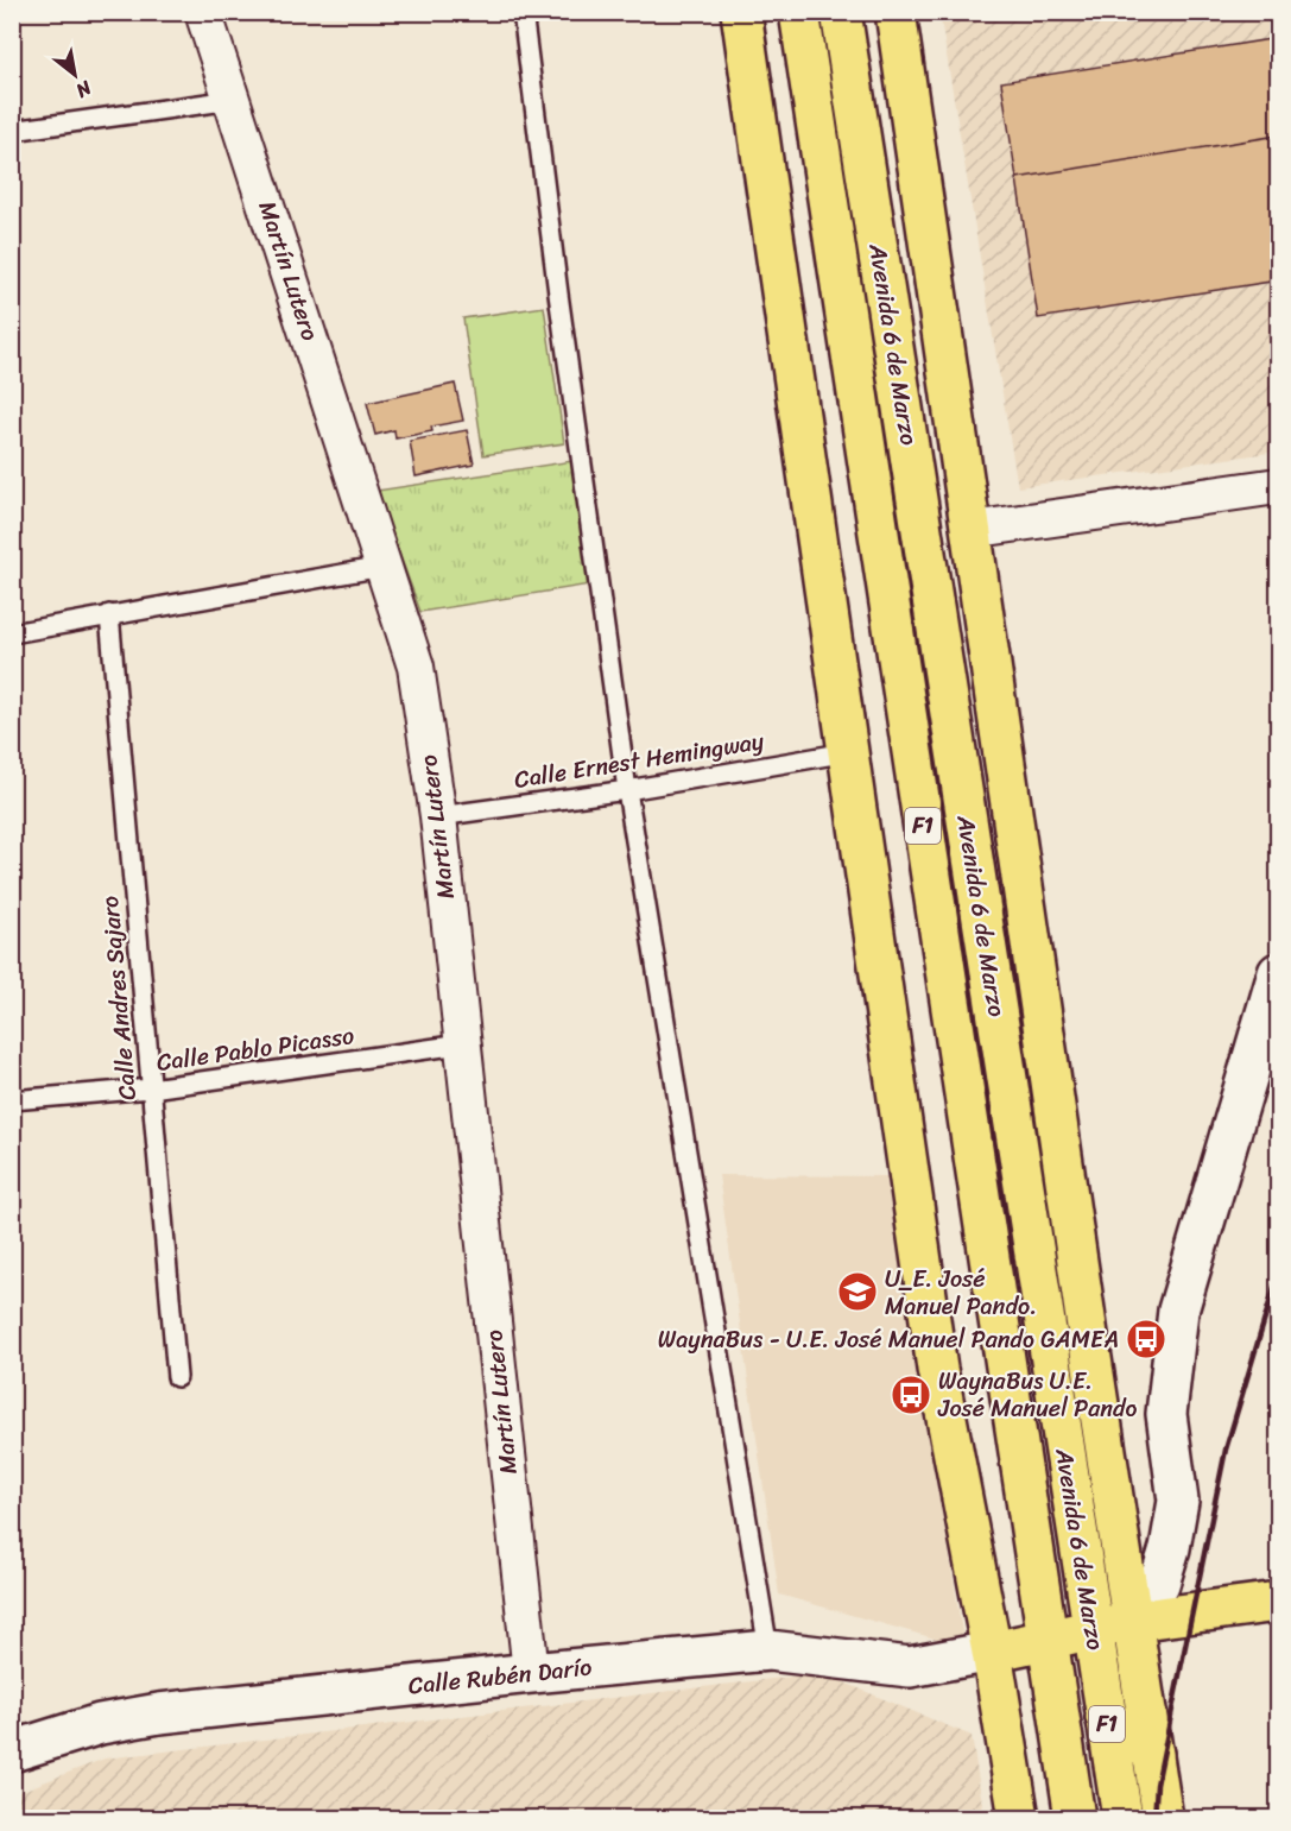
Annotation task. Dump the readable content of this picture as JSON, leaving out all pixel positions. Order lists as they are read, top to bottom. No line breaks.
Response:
{"streets":{"main road":["Avenida 6 de Marzo","F1","Calle Rubén Darío"],"street":["Martín Lutero"],"lane":["Calle Ernest Hemingway","Calle Andres Sajaro","Calle Pablo Picasso"]},"crossings":[["Martín Lutero","Calle Ernest Hemingway"],["Martín Lutero","Calle Pablo Picasso"],["Martín Lutero","Calle Rubén Darío"],["Calle Andres Sajaro","Calle Pablo Picasso"]],"places":{"school or university":["U_E. José Manuel Pando."],"bus stop":["WaynaBus - U.E. José Manuel Pando GAMEA","WaynaBus U.E. José Manuel Pando"]},"north":"bottom right"}
